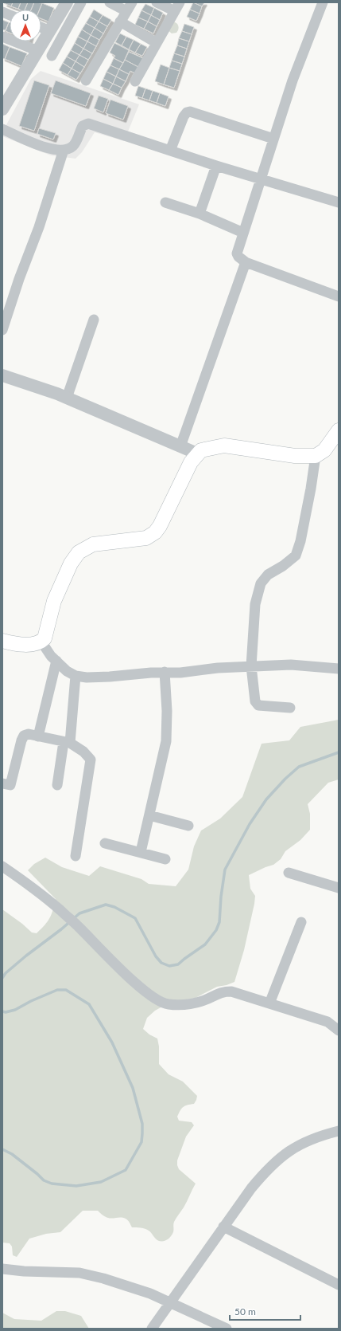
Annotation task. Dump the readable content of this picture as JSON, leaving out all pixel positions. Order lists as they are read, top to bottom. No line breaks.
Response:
{"scale_bar":"50 m","north":"top"}
